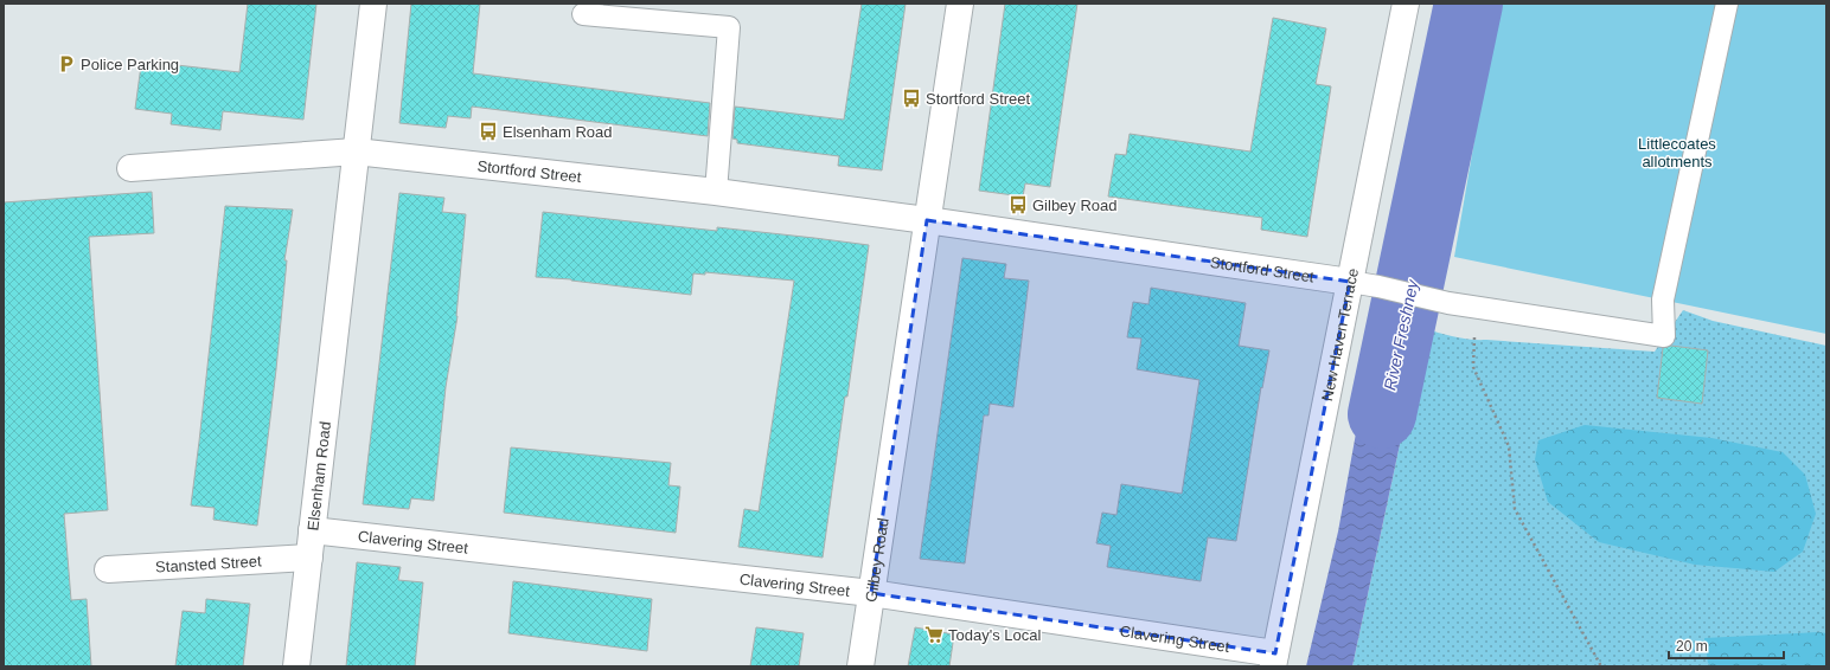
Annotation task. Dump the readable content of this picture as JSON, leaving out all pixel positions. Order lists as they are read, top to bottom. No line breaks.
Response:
{"streets":{"street":["Stortford Street","New Haven Terrace","Elsenham Road","Clavering Street","Gilbey Road","Stansted Street"]},"crossings":[["Stortford Street","New Haven Terrace"],["Stortford Street","Elsenham Road"],["Stortford Street","Gilbey Road"],["New Haven Terrace","Clavering Street"],["Elsenham Road","Clavering Street"],["Elsenham Road","Stansted Street"],["Clavering Street","Gilbey Road"]],"water":["River Freshney"],"parks":["Littlecoates allotments"],"places":{"parking":["Police Parking"],"bus stop":["Stortford Street","Elsenham Road","Gilbey Road"],"supermarket":["Today's Local"]},"scale_bar":"20 m"}
